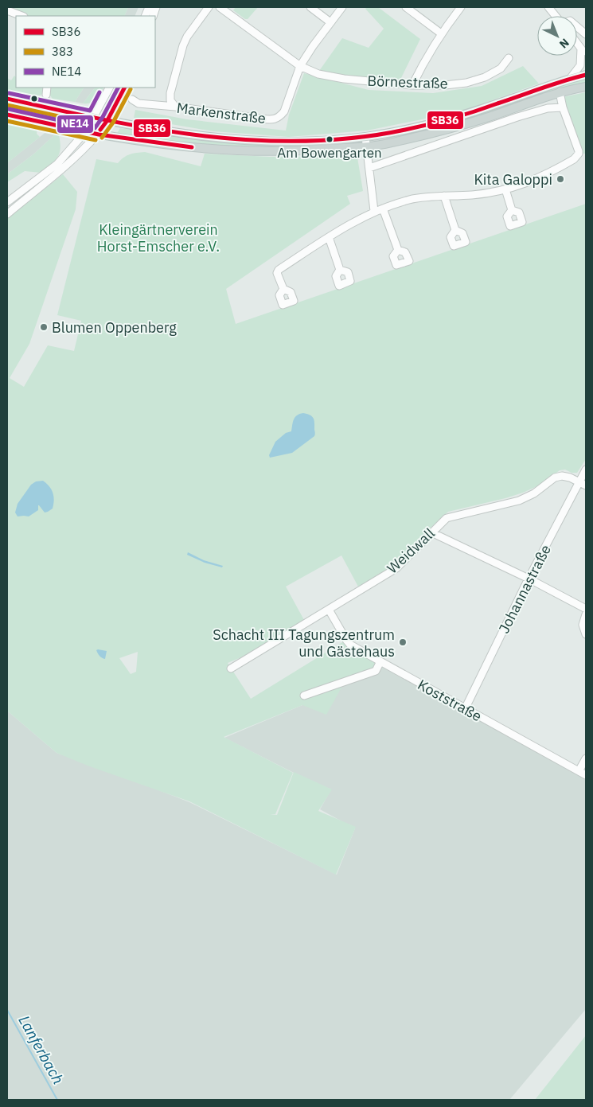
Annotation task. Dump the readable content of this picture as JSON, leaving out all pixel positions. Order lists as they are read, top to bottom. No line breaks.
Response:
{"streets":{"street":["Börnestraße","Markenstraße","Weidwall","Johannastraße","Koststraße"]},"crossings":[["Börnestraße","Markenstraße"],["Weidwall","Johannastraße"],["Weidwall","Koststraße"],["Johannastraße","Koststraße"]],"water":["Lanferbach"],"parks":["Kleingärtnerverein Horst-Emscher e.V."],"places":["Am Bowengarten","Kita Galoppi","Blumen Oppenberg","Schacht III Tagungszentrum und Gästehaus"],"lines":["transit line SB36","transit line NE14","transit line 383"],"legend":["SB36","383","NE14"],"north":"bottom right"}
